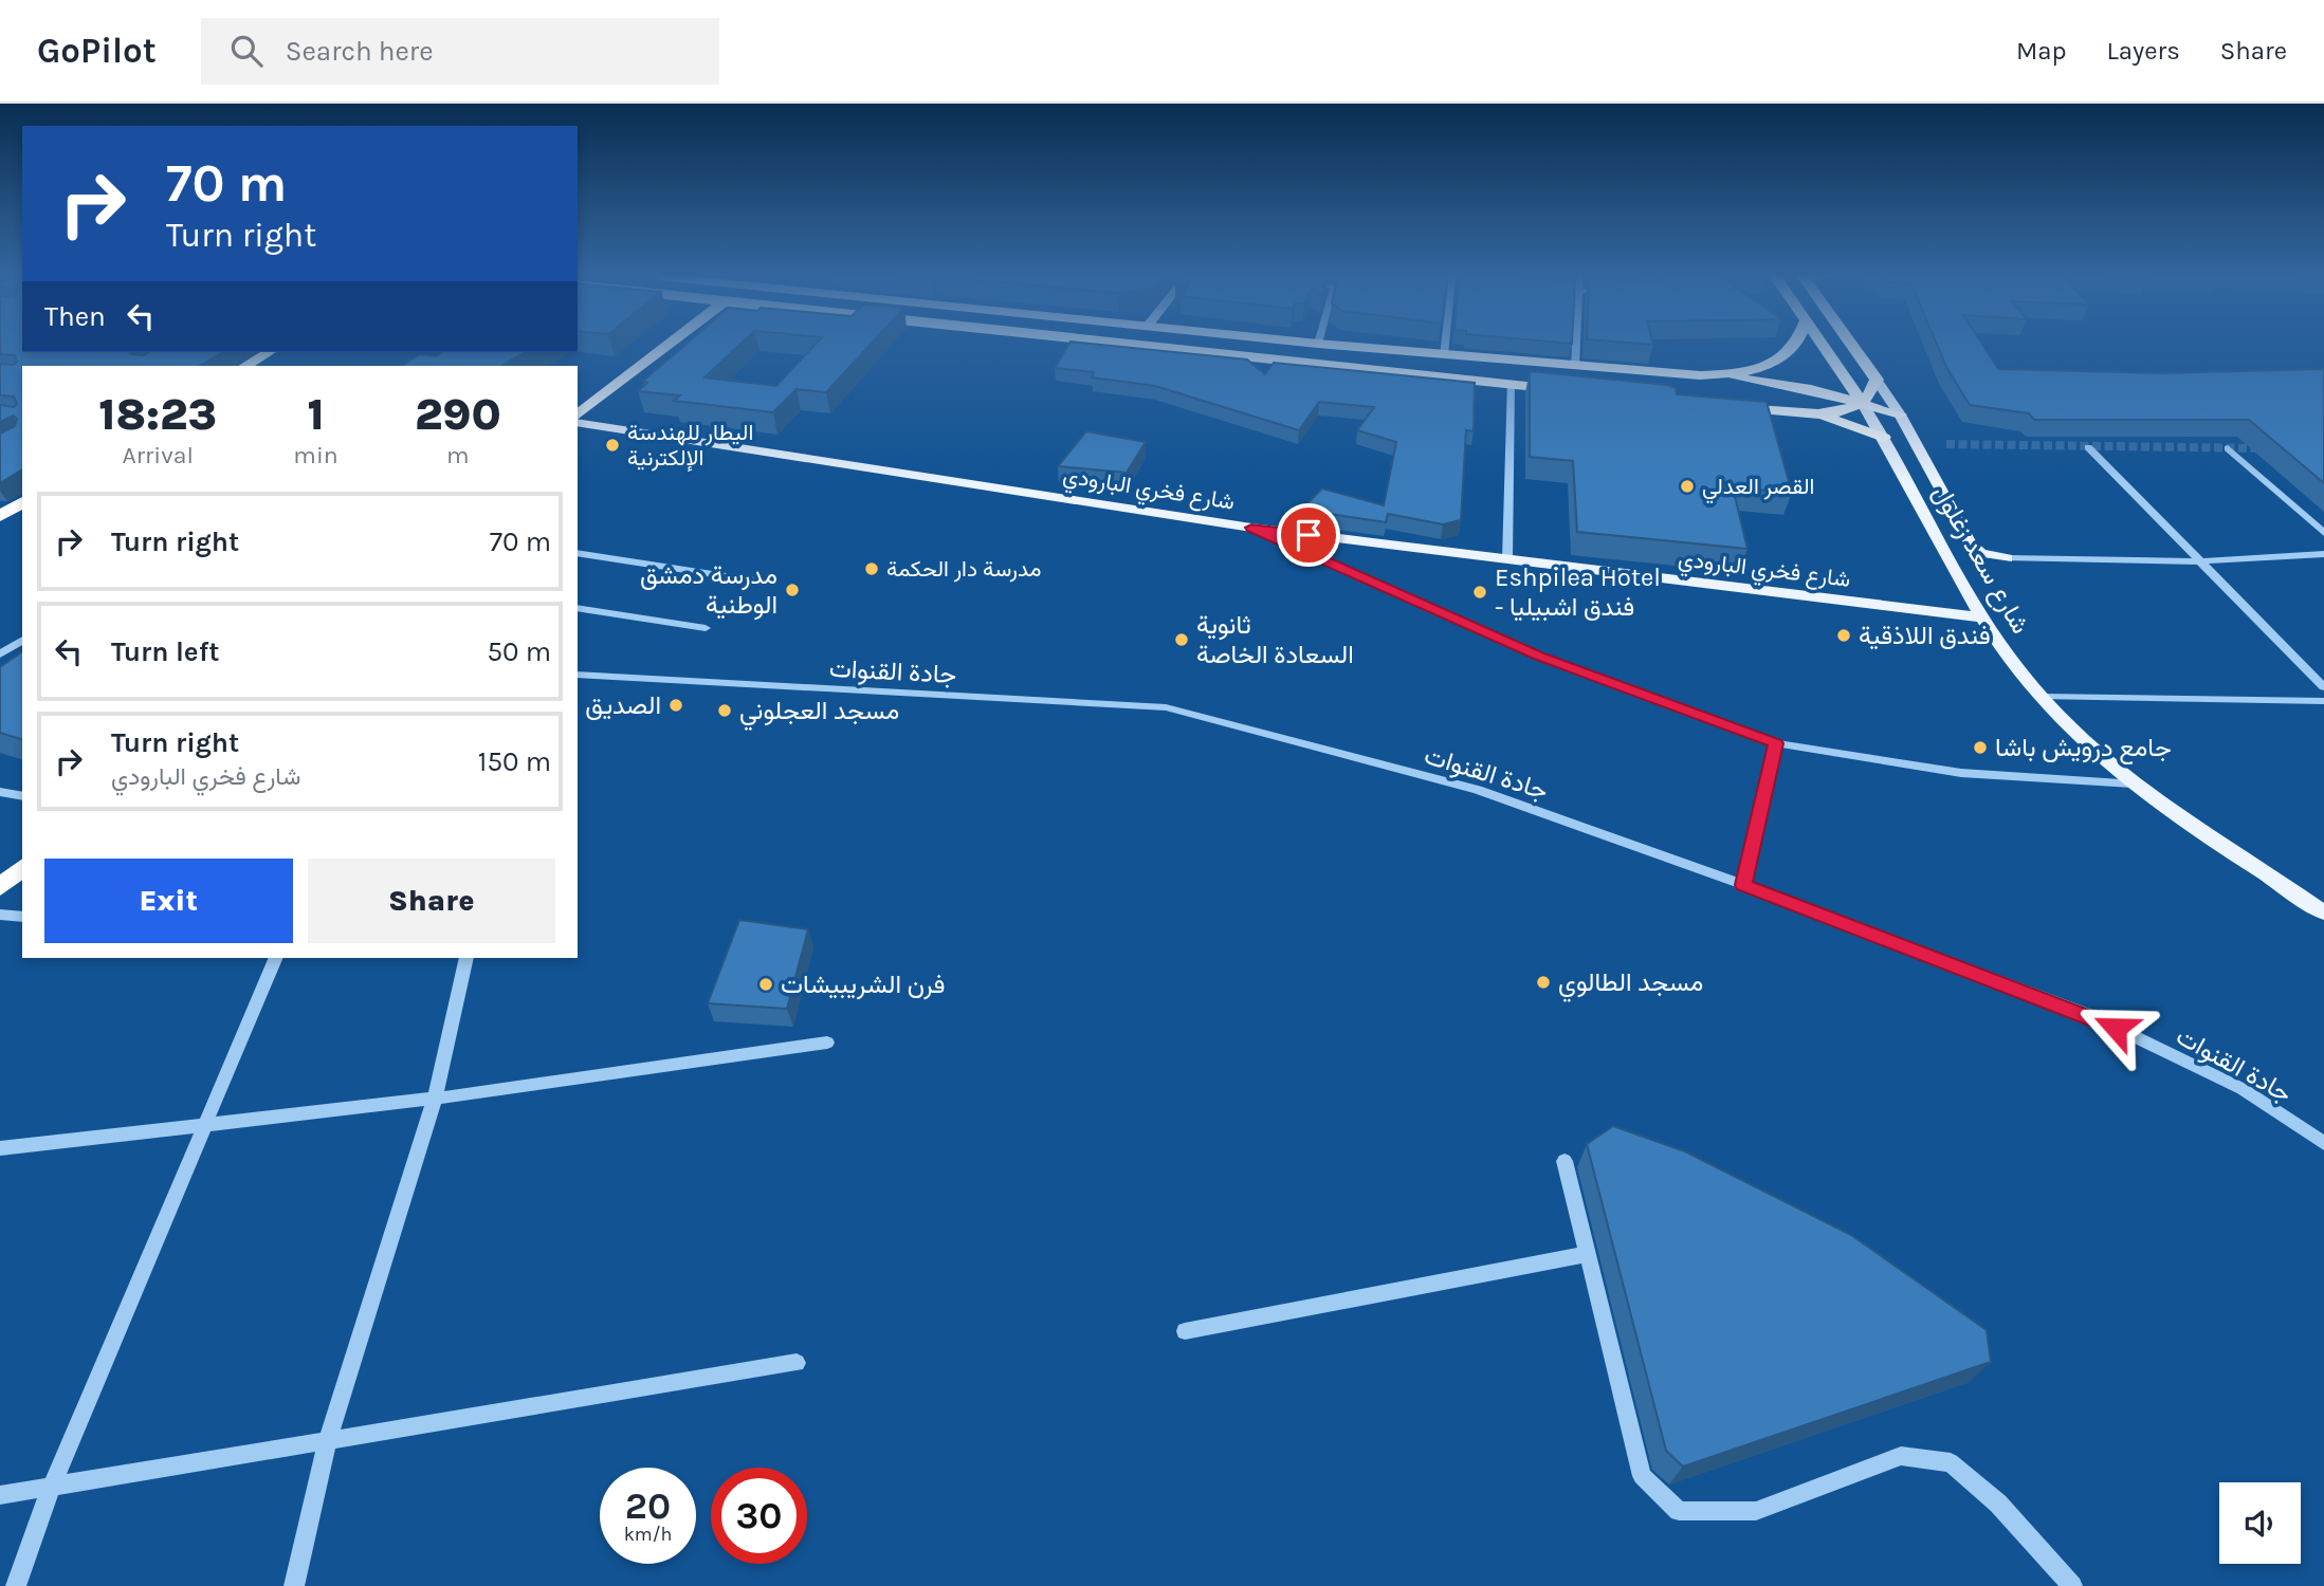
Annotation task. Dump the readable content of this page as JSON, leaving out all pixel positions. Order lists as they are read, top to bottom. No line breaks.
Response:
{"streets":{"main road":["شارع فخري البارودي","شارع سعد زغلول"],"street":["جادة القنوات"]},"crossings":[["شارع فخري البارودي","شارع سعد زغلول"]],"places":["اليطار للهندسة الإلكترنية","القصر العدلي","مدرسة دار الحكمة","مدرسة دمشق الوطنية","Eshpilea Hotel - فندق اشبيليا","فندق اللاذقية","ثانوية السعادة الخاصة","الصديق","مسجد العجلوني","جامع درويش باشا","مسجد الطالوي","فرن الشريبيشات"],"page":{"header":"GoPilot","search":"Search here","nav":["Map","Layers","Share"],"turn":["70 m","Turn right"],"then":"Then","eta":["18:23","Arrival","1","min","290","m"],"list":[{"name":"Turn right","value":"70 m"},{"name":"Turn left","value":"50 m"},{"name":"Turn right","note":"شارع فخري البارودي","value":"150 m"}],"buttons":["Exit","Share"],"speed":"20 km/h","limit":"30"}}
